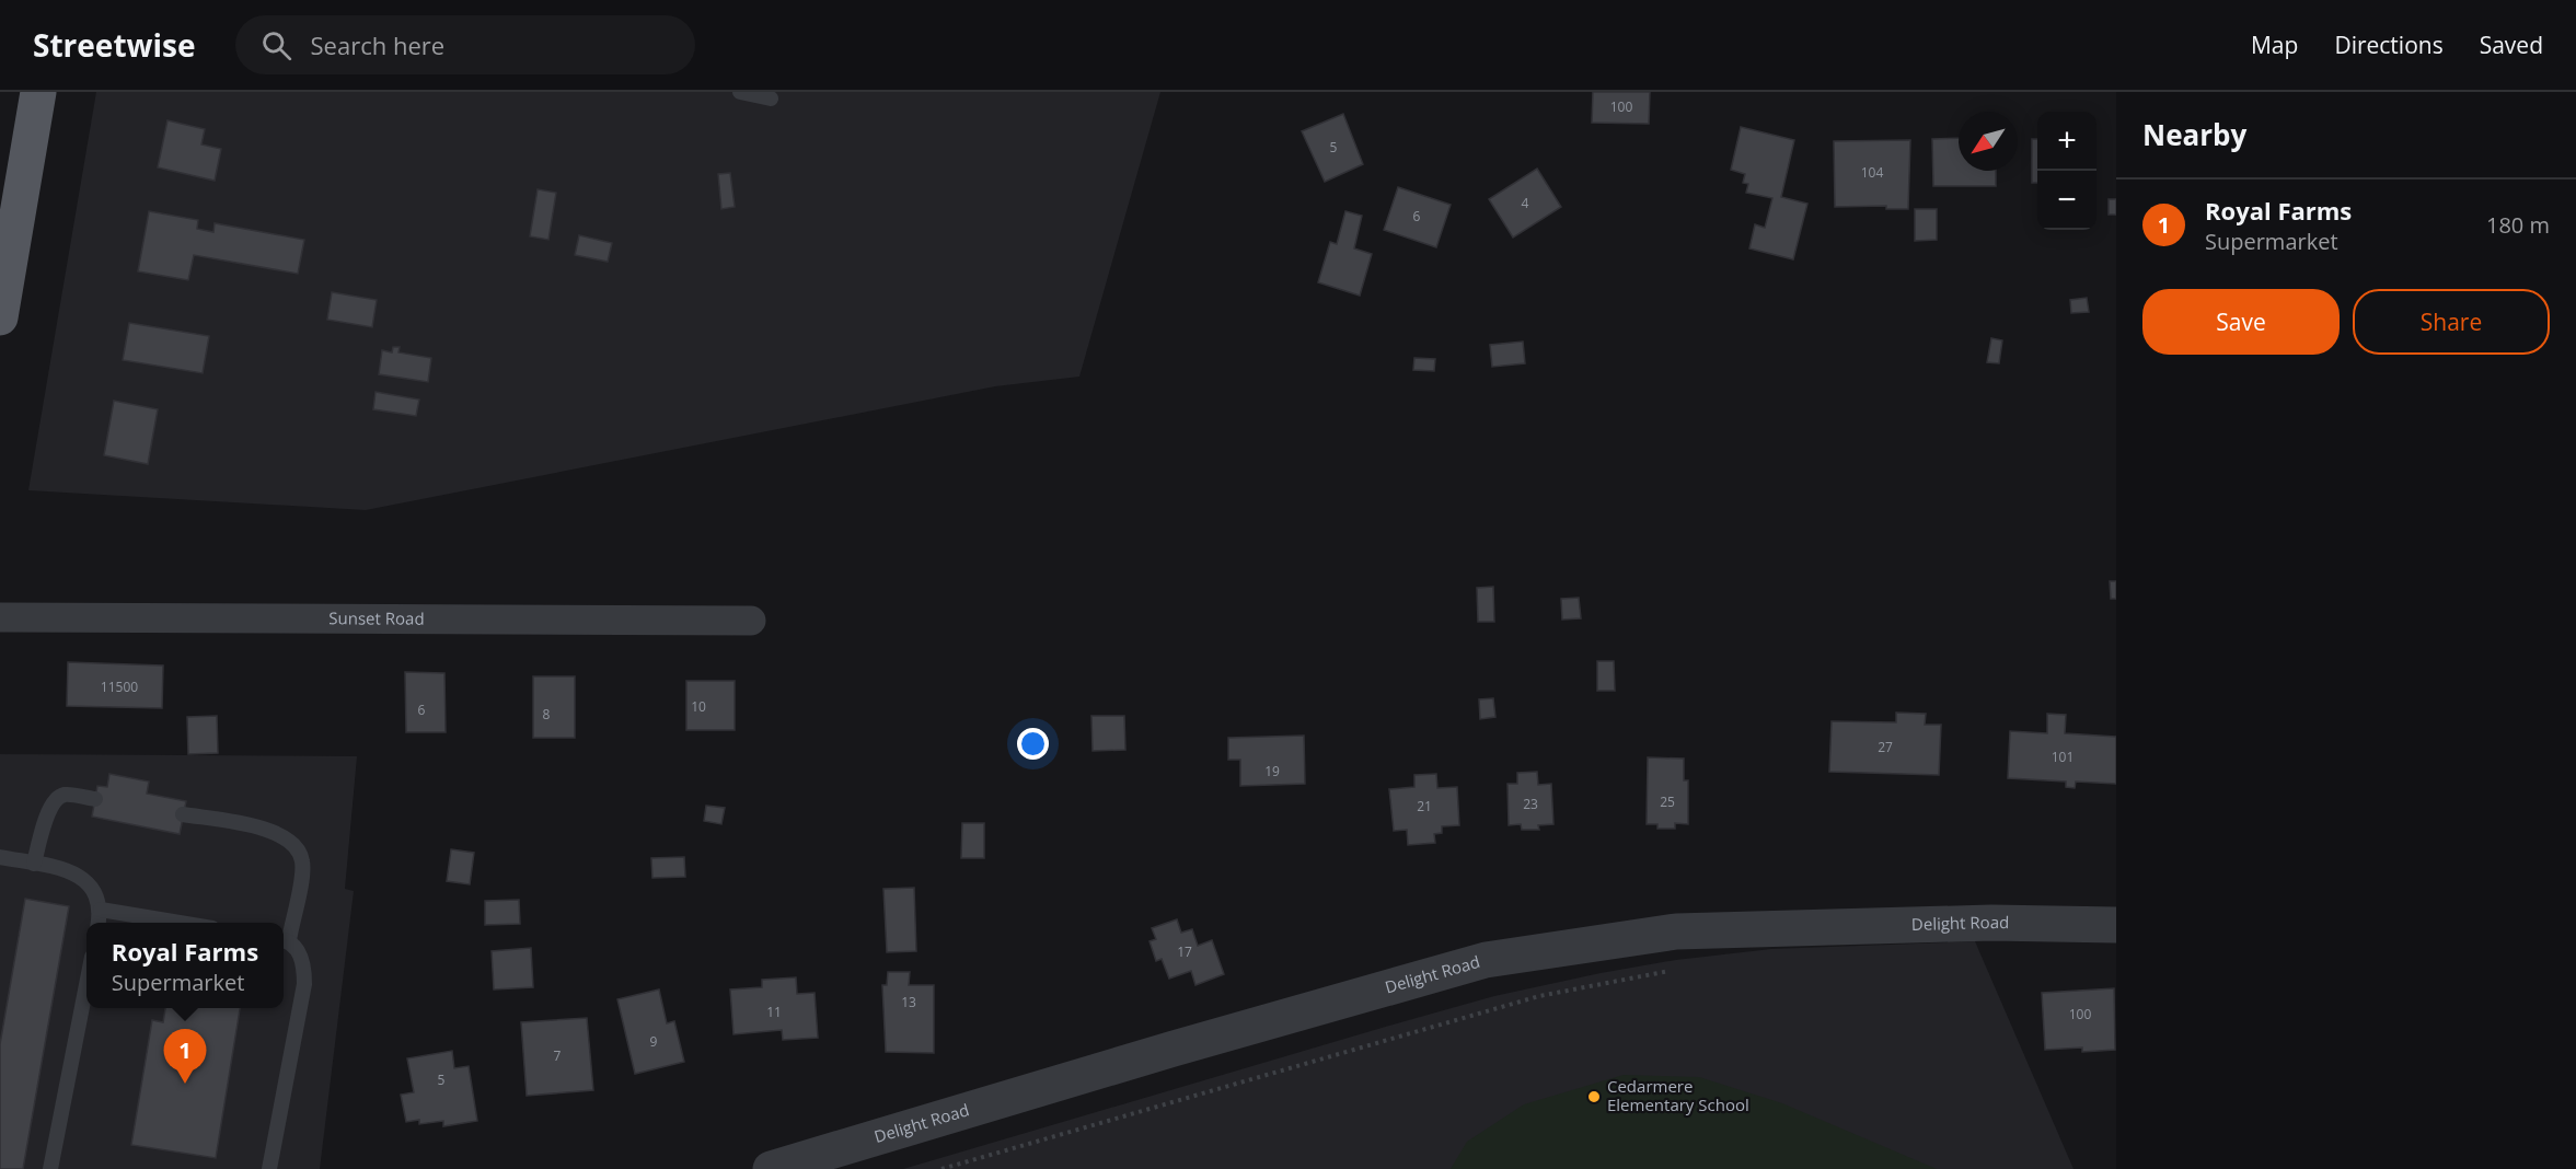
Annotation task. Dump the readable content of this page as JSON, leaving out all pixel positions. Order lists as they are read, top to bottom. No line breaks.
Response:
{"streets":{"street":["Sunset Road","Delight Road"]},"places":["Cedarmere Elementary School"],"house_numbers":["100","5","104","4","6","11500","10","6","8","27","101","19","25","23","21","17","13","11","100","9","7","5"],"north":"bottom left","page":{"header":"Streetwise","search":"Search here","nav":["Map","Directions","Saved"],"heading":"Nearby","map_buttons":["+","−"],"list":[{"mark":"1","name":"Royal Farms","note":"Supermarket","value":"180 m"}],"buttons":["Save","Share"],"popup":["Royal Farms","Supermarket"],"pins":"1"}}
